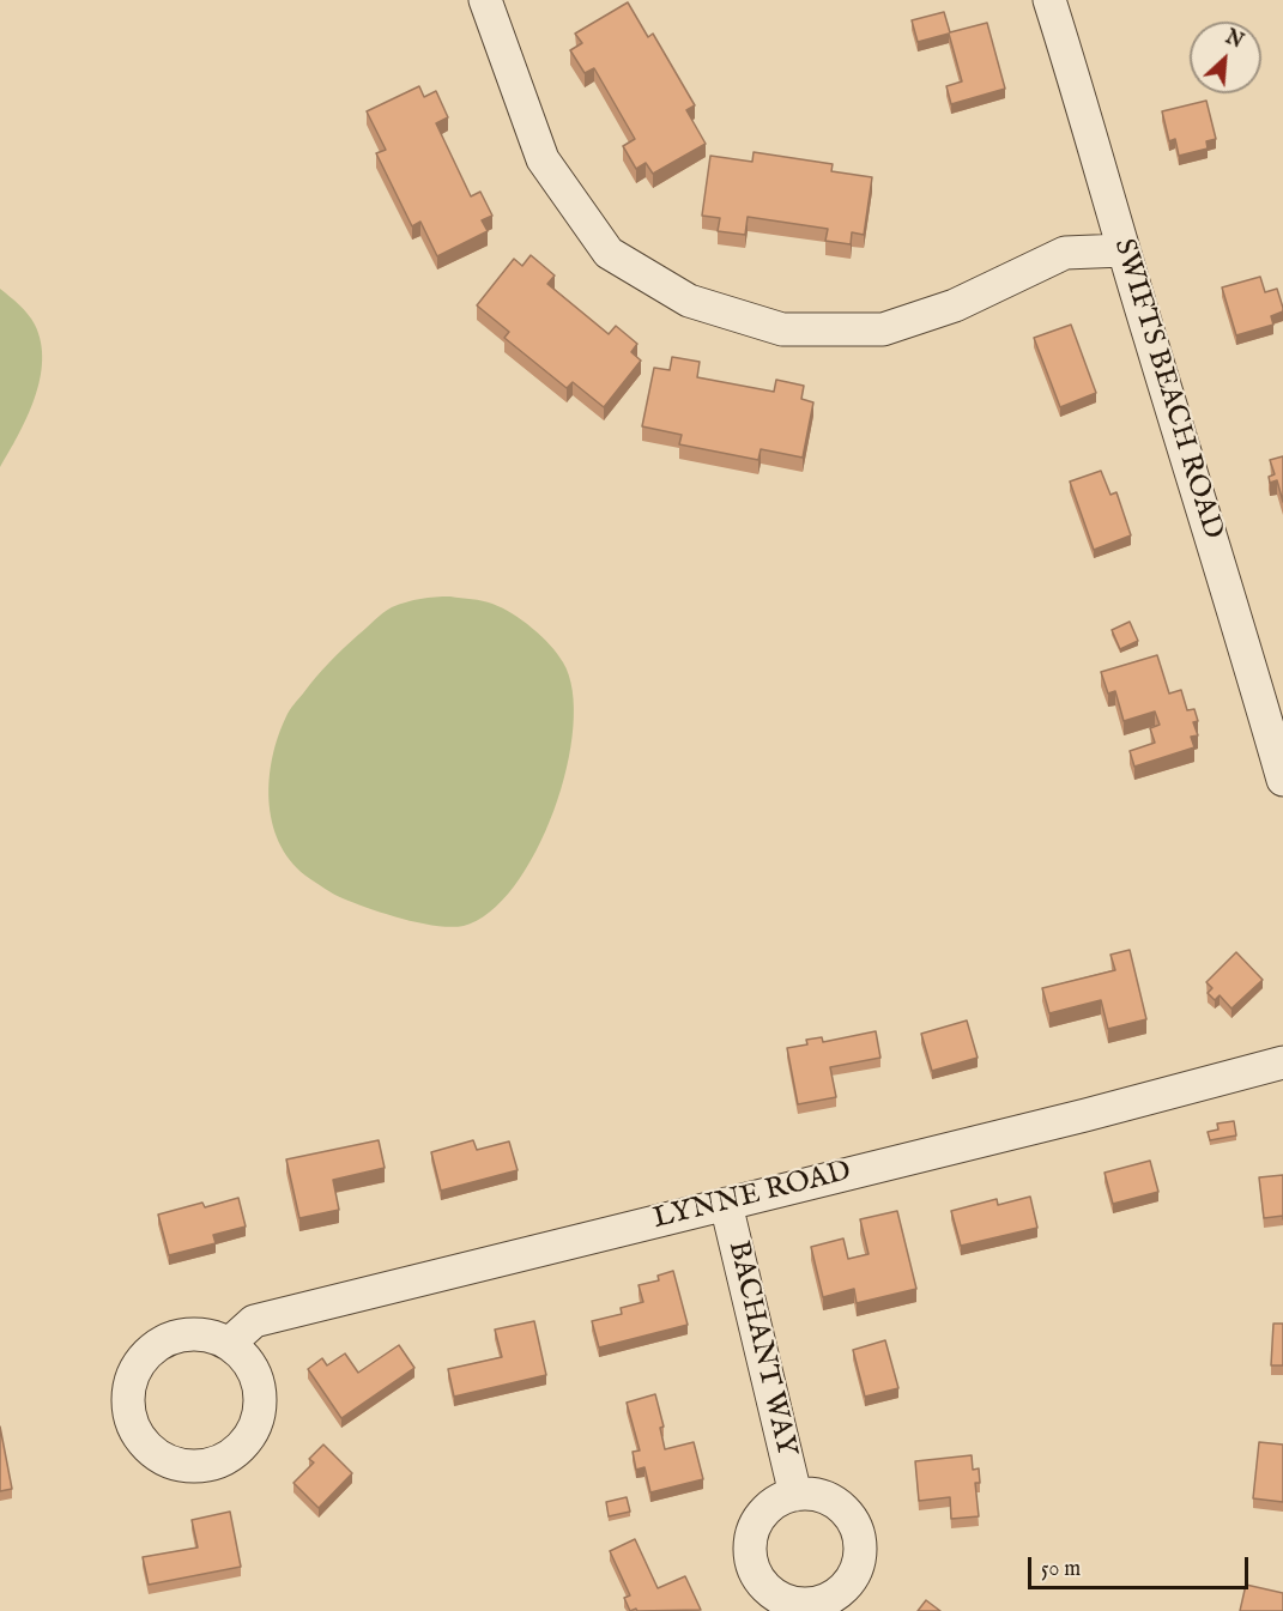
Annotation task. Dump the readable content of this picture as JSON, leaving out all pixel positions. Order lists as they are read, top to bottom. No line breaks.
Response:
{"streets":{"street":["SWIFTS BEACH ROAD","LYNNE ROAD","BACHANT WAY"]},"crossings":[["LYNNE ROAD","BACHANT WAY"]],"scale_bar":"50 m","north":"top right"}
